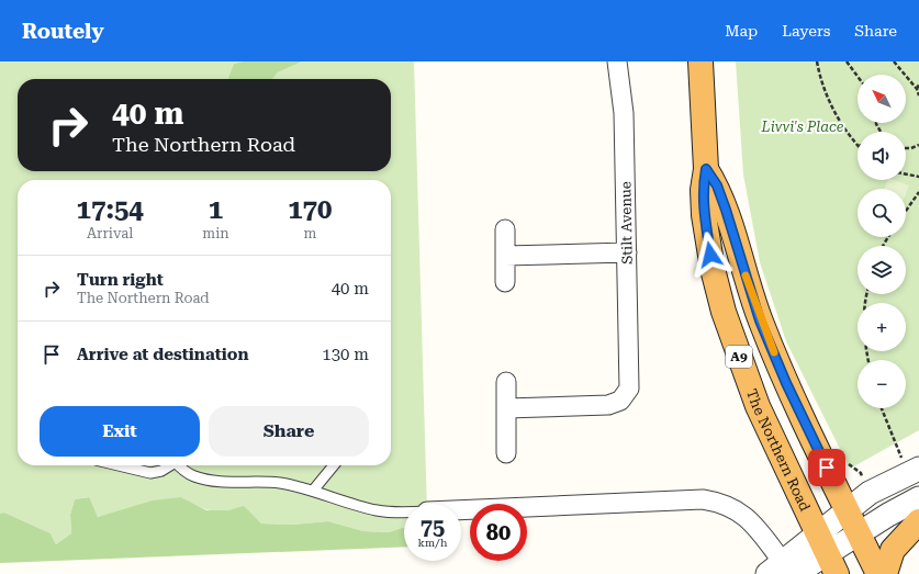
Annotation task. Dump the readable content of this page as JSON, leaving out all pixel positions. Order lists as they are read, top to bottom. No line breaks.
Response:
{"streets":{"highway":["A9","The Northern Road"],"street":["Stilt Avenue"]},"parks":["Livvi's Place"],"north":"top left","page":{"header":"Routely","nav":["Map","Layers","Share"],"map_buttons":["+","−"],"turn":["40 m","The Northern Road"],"eta":["17:54","Arrival","1","min","170","m"],"list":[{"name":"Turn right","note":"The Northern Road","value":"40 m"},{"name":"Arrive at destination","value":"130 m"}],"buttons":["Exit","Share"],"speed":"75 km/h","limit":"80"}}
